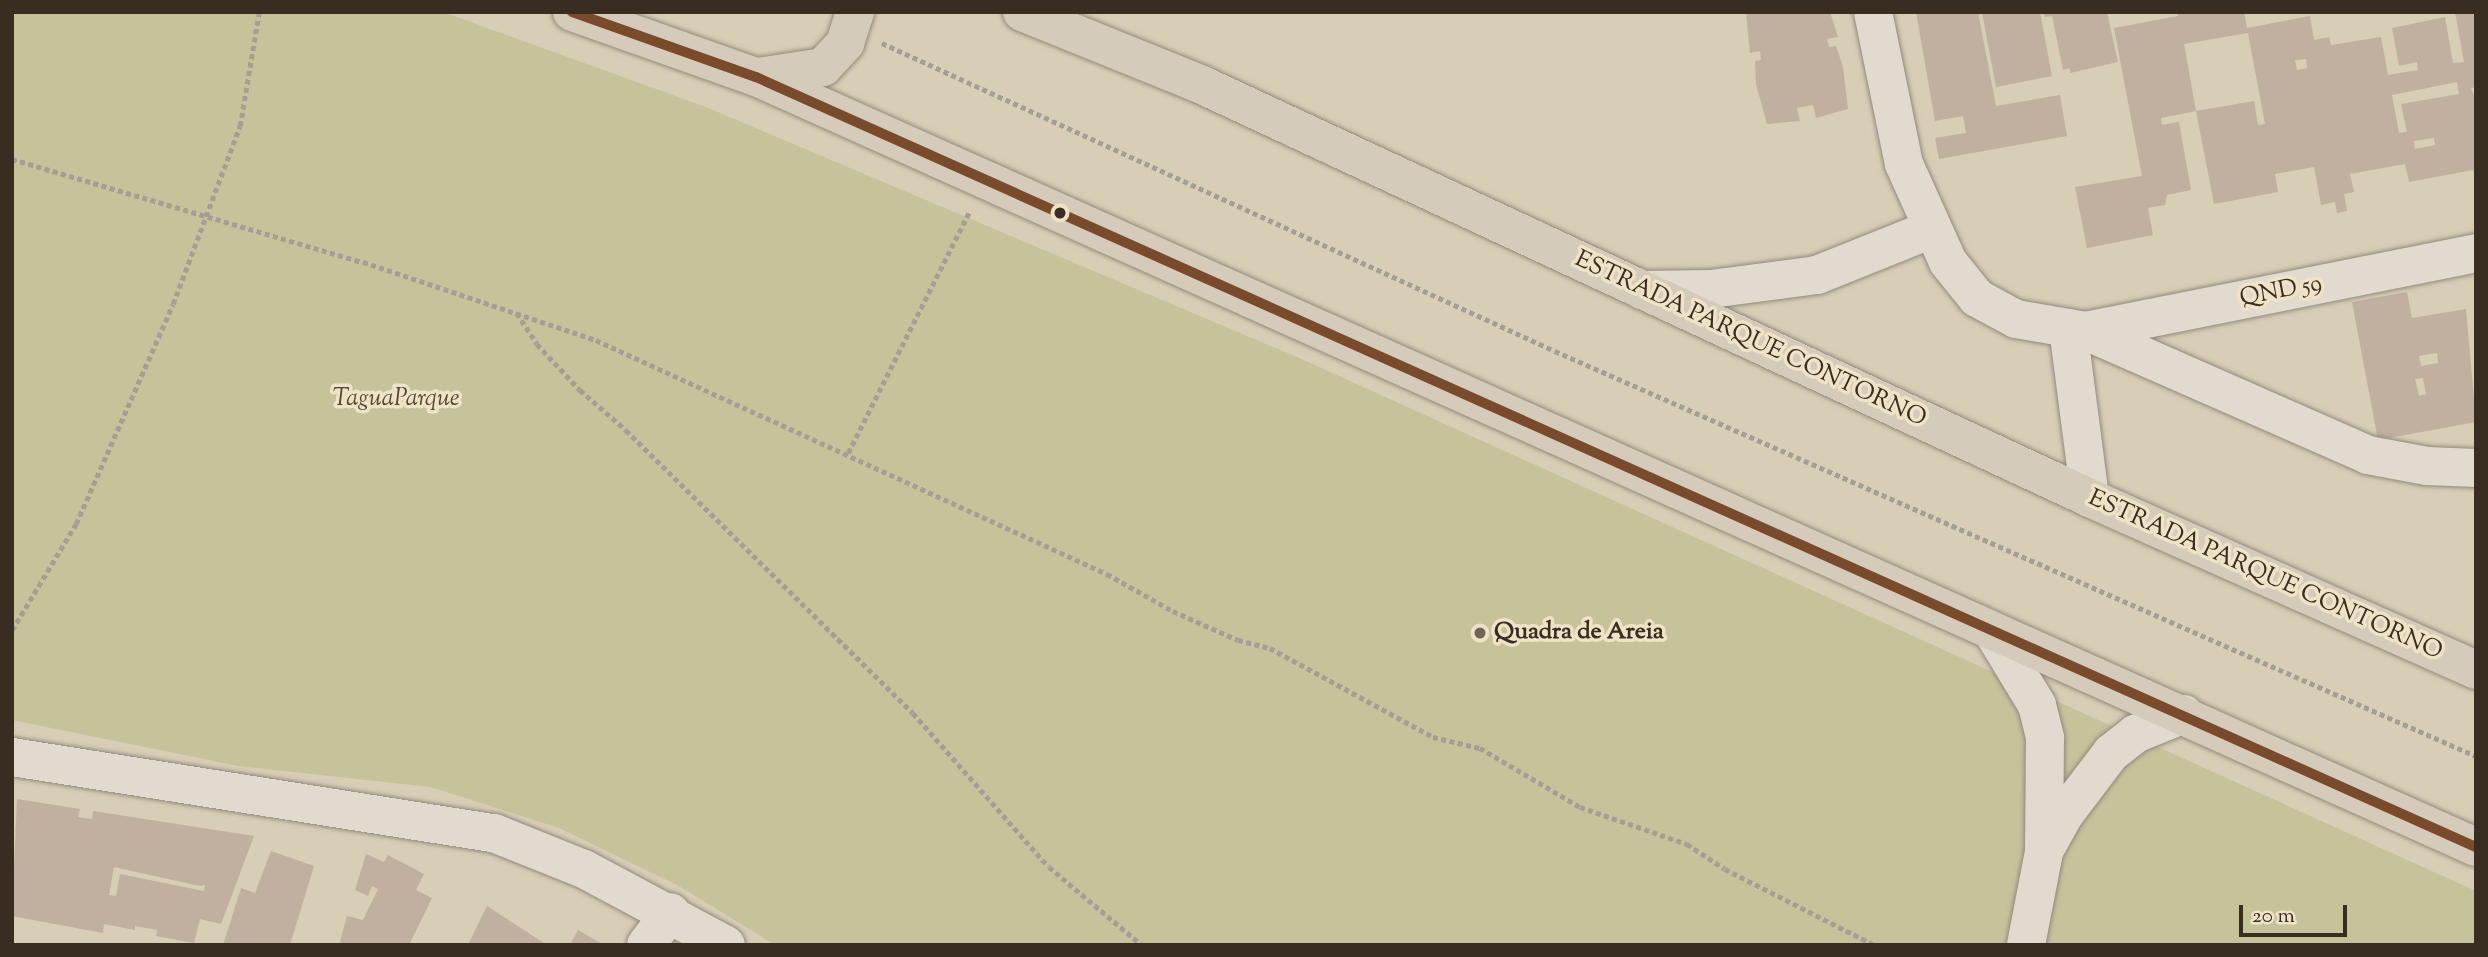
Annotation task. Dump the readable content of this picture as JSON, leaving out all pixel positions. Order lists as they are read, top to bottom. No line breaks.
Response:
{"streets":{"highway":["ESTRADA PARQUE CONTORNO"],"street":["QND 59"]},"parks":["TaguaParque"],"places":["Quadra de Areia"],"scale_bar":"20 m"}
